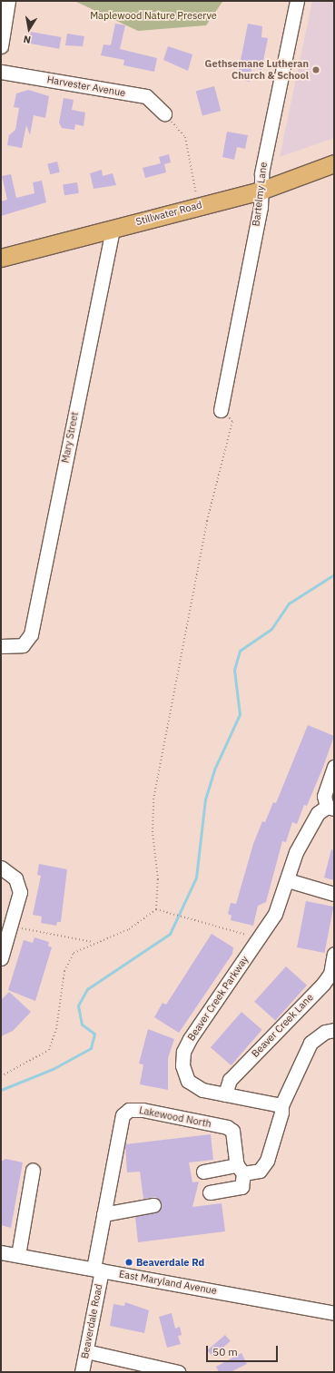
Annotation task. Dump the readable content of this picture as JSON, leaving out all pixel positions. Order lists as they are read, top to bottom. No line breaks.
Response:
{"streets":{"main road":["Stillwater Road"],"street":["Harvester Avenue","Bartelmy Lane","Mary Street","Beaver Creek Parkway","Beaver Creek Lane","Lakewood North","East Maryland Avenue","Beaverdale Road"]},"crossings":[["Bartelmy Lane","Stillwater Road"],["Stillwater Road","Mary Street"],["Beaver Creek Parkway","Beaver Creek Lane"],["Lakewood North","East Maryland Avenue"],["Lakewood North","Beaverdale Road"],["East Maryland Avenue","Beaverdale Road"]],"parks":["Maplewood Nature Preserve"],"places":["Gethsemane Lutheran Church & School","Beaverdale Rd"],"scale_bar":"50 m","north":"bottom"}
